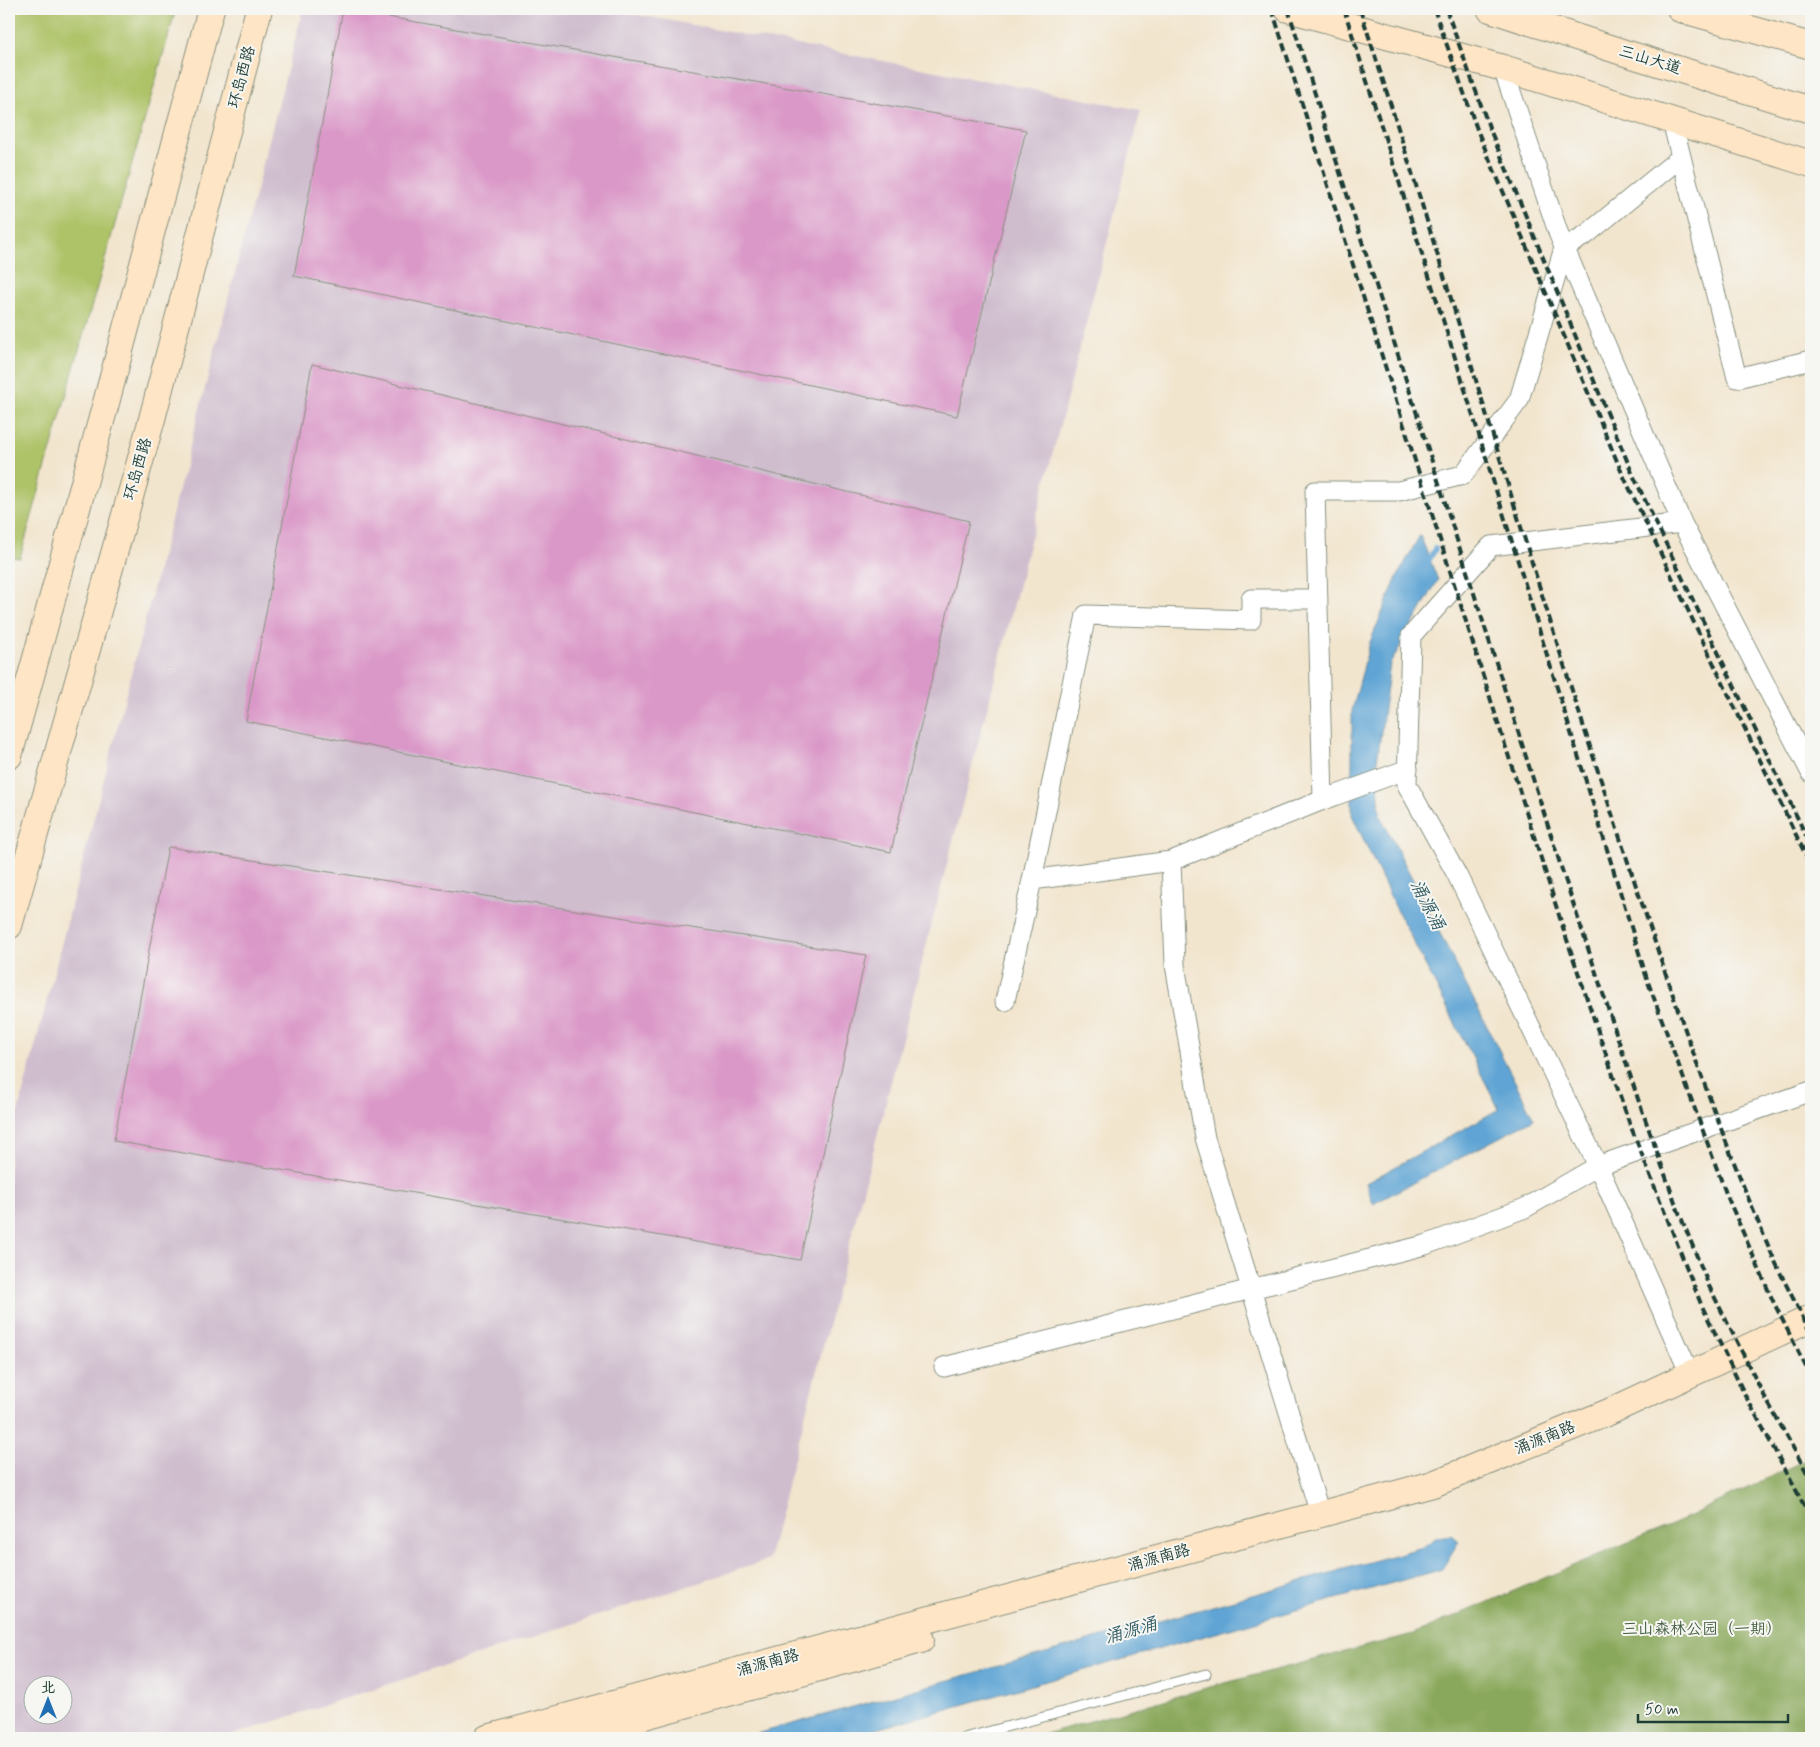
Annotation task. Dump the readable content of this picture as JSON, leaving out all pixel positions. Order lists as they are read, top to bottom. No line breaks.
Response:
{"streets":{"main road":["三山大道","环岛西路","涌源南路"]},"water":["涌源涌"],"parks":["三山森林公园（一期）"],"scale_bar":"50 m","north":"top"}
